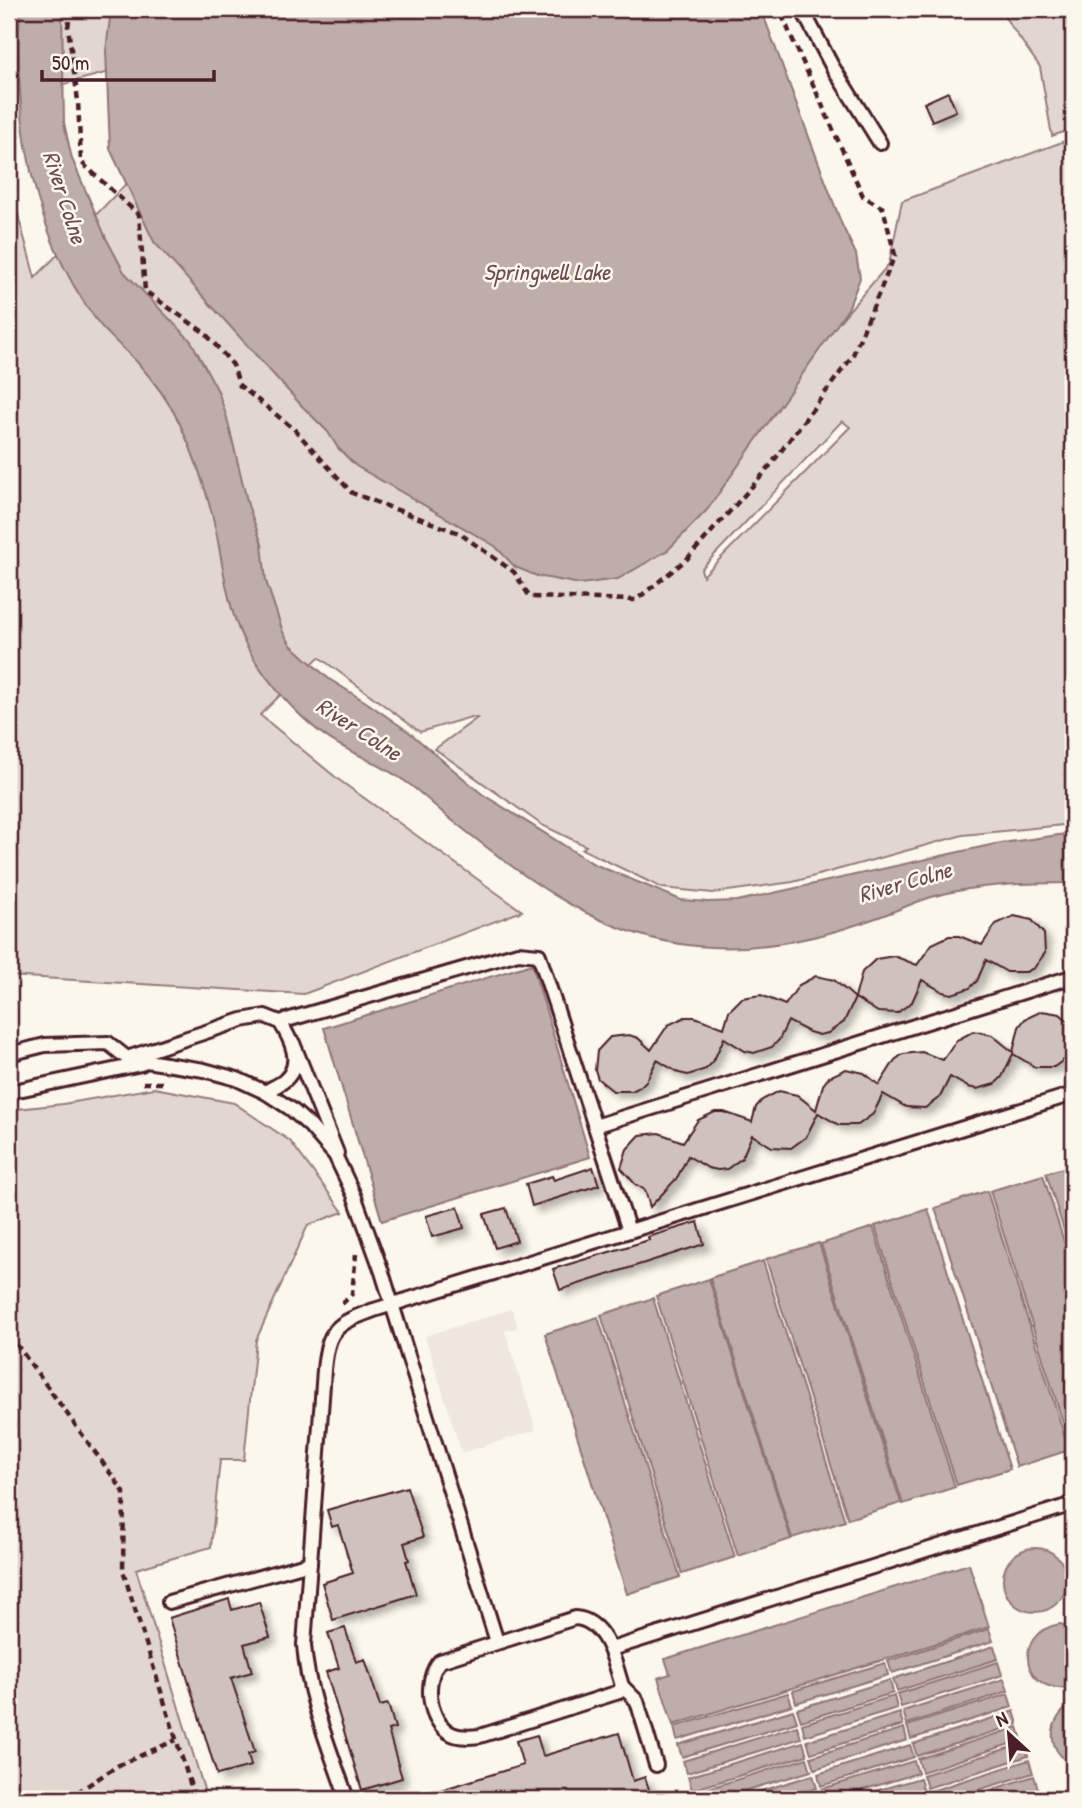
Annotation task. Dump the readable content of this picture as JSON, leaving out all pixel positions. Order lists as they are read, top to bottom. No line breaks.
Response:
{"water":["River Colne","Springwell Lake"],"scale_bar":"50 m","north":"top left"}
